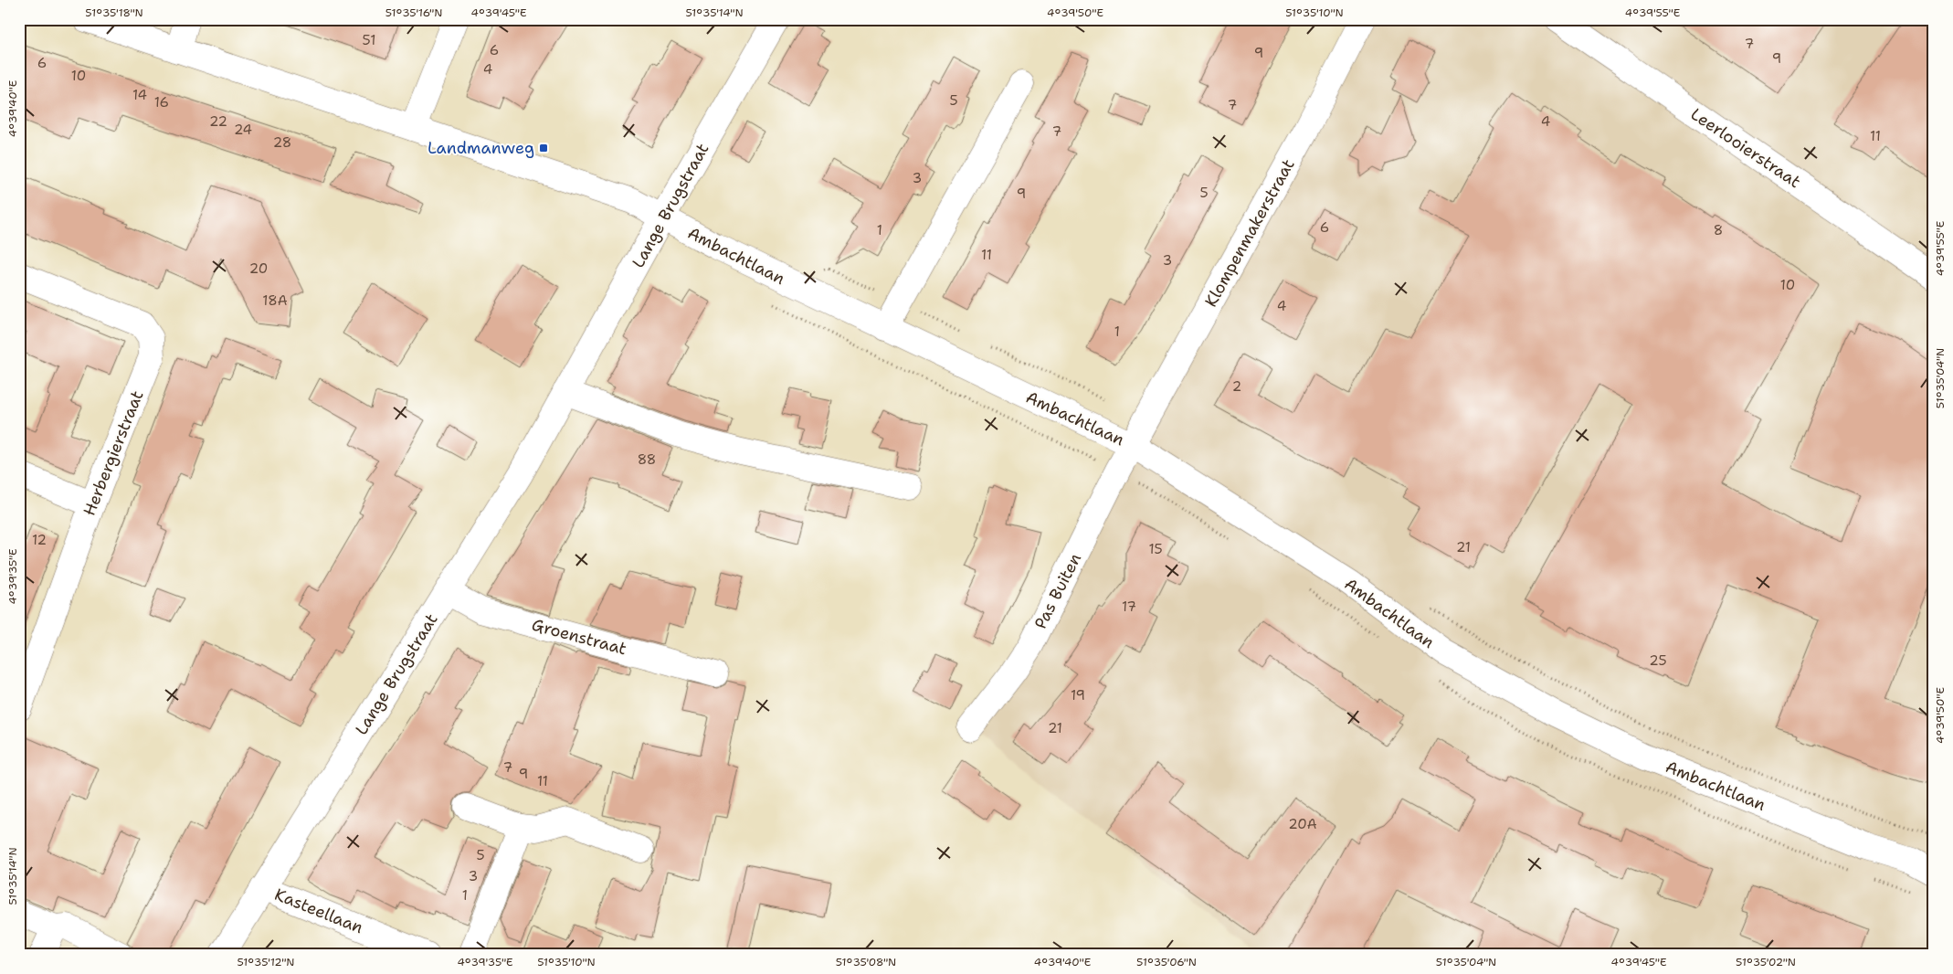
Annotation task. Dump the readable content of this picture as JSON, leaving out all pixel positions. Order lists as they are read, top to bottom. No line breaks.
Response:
{"streets":{"street":["Leerlooierstraat","Lange Brugstraat","Klompenmakerstraat","Ambachtlaan","Herbergierstraat","Pas Buiten","Groenstraat","Kasteellaan"]},"crossings":[["Lange Brugstraat","Ambachtlaan"],["Lange Brugstraat","Groenstraat"],["Lange Brugstraat","Kasteellaan"],["Klompenmakerstraat","Ambachtlaan"],["Klompenmakerstraat","Pas Buiten"],["Ambachtlaan","Pas Buiten"]],"places":{"transit":["Landmanweg"]},"house_numbers":["51","7","6","9","9","6","4","10","14","5","16","7","22","4","24","7","11","28","3","5","9","6","1","8","11","3","20","10","18A","4","1","2","88","12","21","15","17","25","19","21","7","9","11","20A","5","3","1"],"coordinates":["51°35'18\"N","51°35'16\"N","4°39'45\"E","51°35'14\"N","4°39'50\"E","51°35'10\"N","4°39'55\"E","4°39'40\"E","51°35'04\"N","4°39'35\"E","51°35'12\"N","51°35'08\"N","51°35'06\"N","51°35'02\"N"]}
